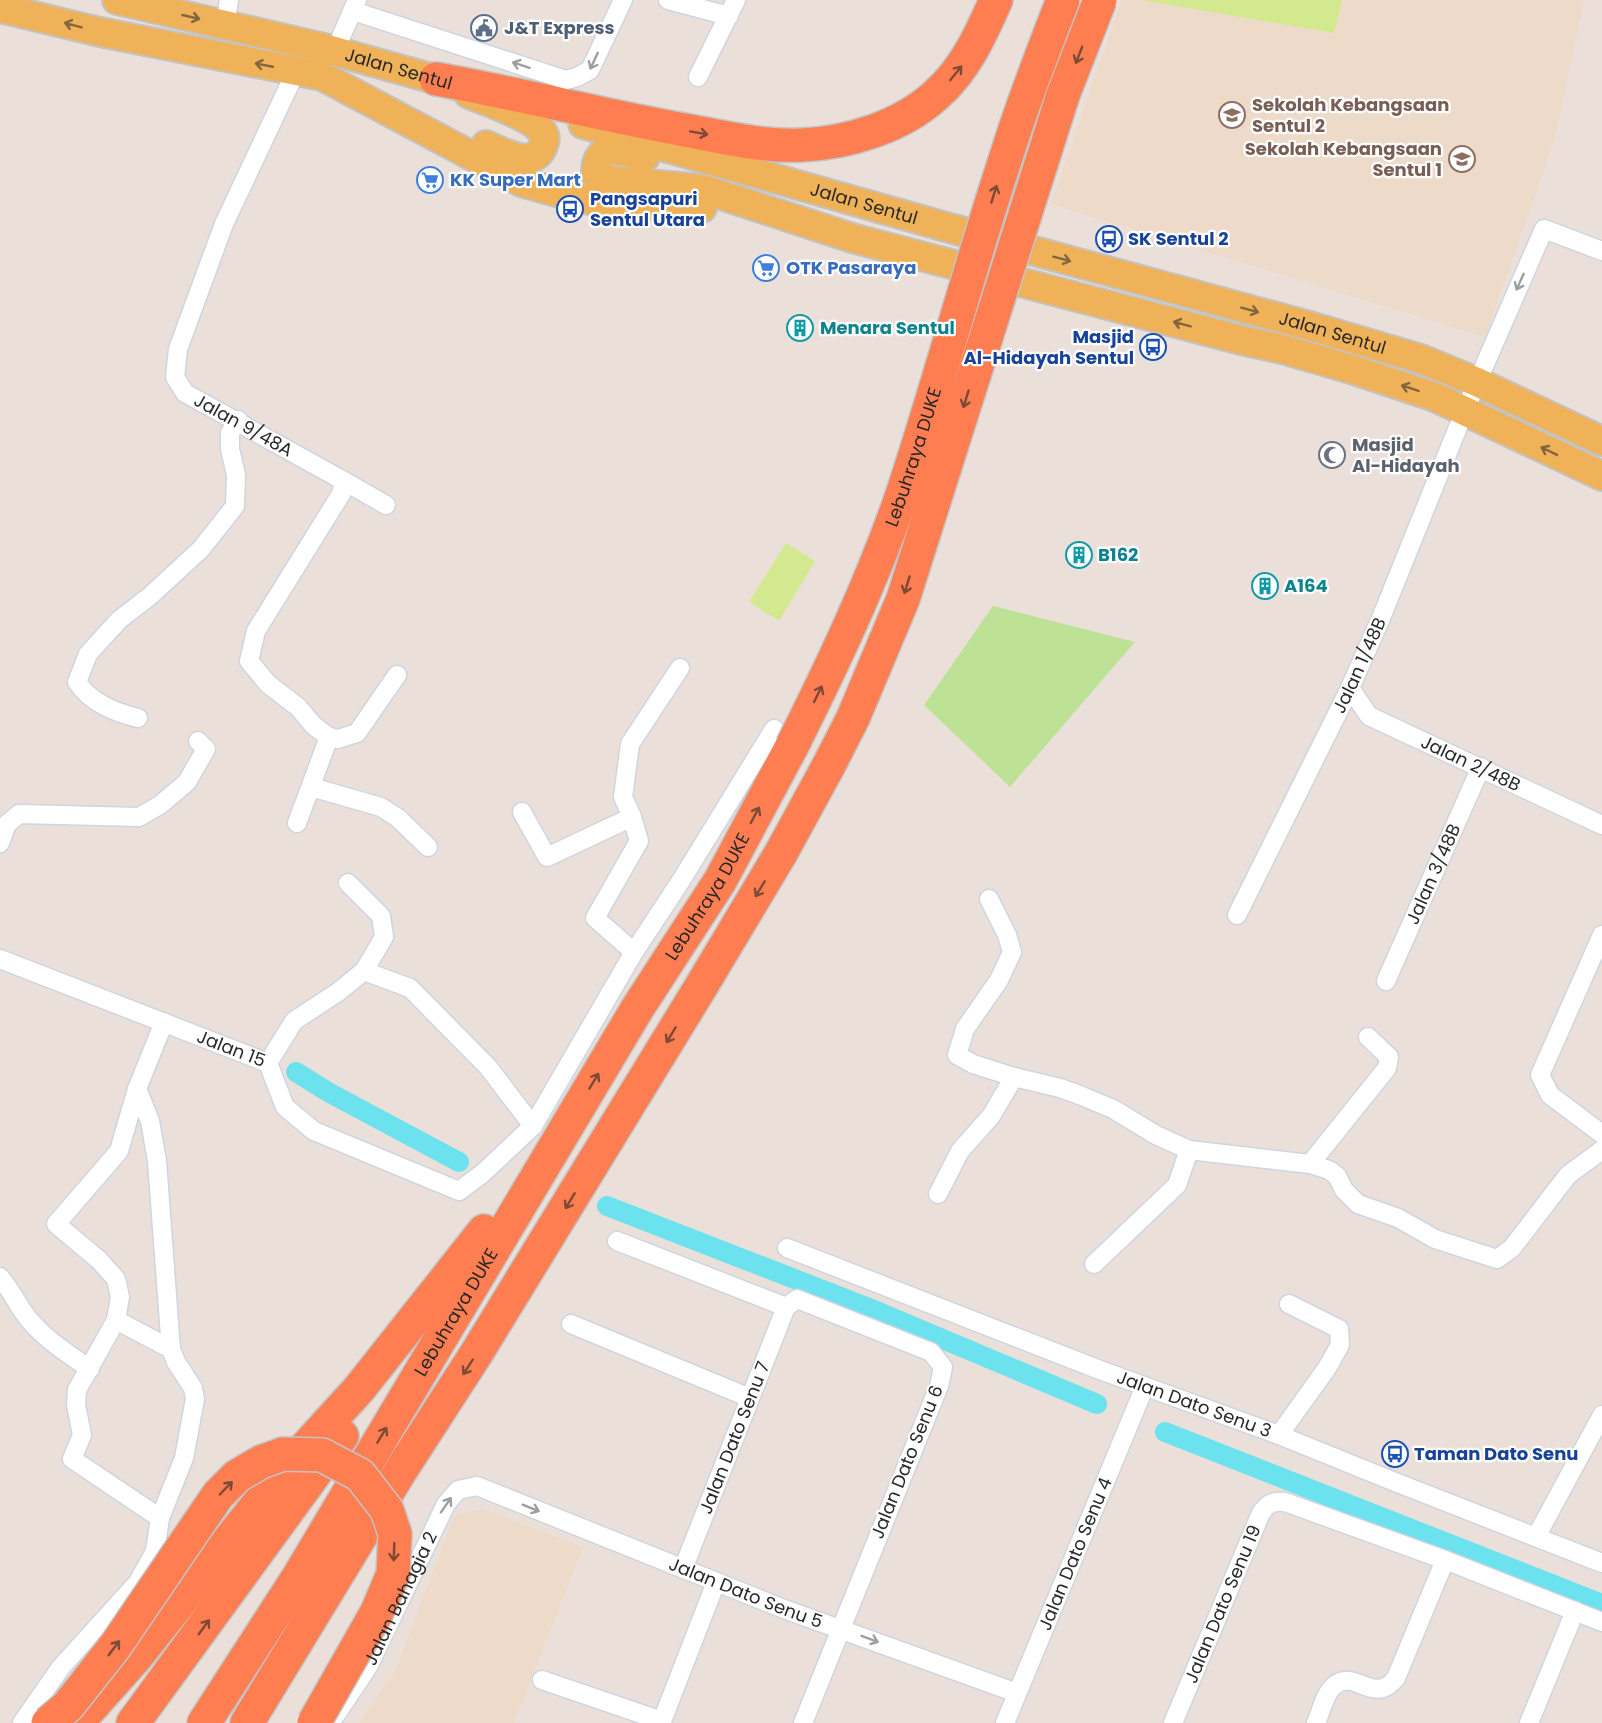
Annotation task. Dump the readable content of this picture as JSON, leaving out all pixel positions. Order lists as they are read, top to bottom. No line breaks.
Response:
{"streets":{"highway":["Lebuhraya DUKE"],"main road":["Jalan Sentul"],"street":["Jalan 9/48A","Jalan 1/48B","Jalan 2/48B","Jalan 3/48B","Jalan 15","Jalan Dato Senu 3","Jalan Dato Senu 7","Jalan Dato Senu 6","Jalan Dato Senu 4","Jalan Dato Senu 5","Jalan Bahagia 2","Jalan Dato Senu 19"]},"crossings":[["Jalan Sentul","Jalan 9/48A"],["Jalan Sentul","Jalan 1/48B"],["Lebuhraya DUKE","Jalan 15"],["Jalan 1/48B","Jalan 2/48B"],["Jalan 2/48B","Jalan 3/48B"],["Jalan Dato Senu 3","Jalan Dato Senu 4"],["Jalan Dato Senu 7","Jalan Dato Senu 6"],["Jalan Dato Senu 7","Jalan Dato Senu 5"],["Jalan Dato Senu 6","Jalan Dato Senu 5"],["Jalan Dato Senu 4","Jalan Dato Senu 5"],["Jalan Dato Senu 5","Jalan Bahagia 2"]],"one_way":["Jalan Dato Senu 5","Jalan Bahagia 2"],"places":{"public building":["J&T Express"],"school or university":["Sekolah Kebangsaan Sentul 2","Sekolah Kebangsaan Sentul 1"],"supermarket":["KK Super Mart","OTK Pasaraya"],"bus stop":["Pangsapuri Sentul Utara","SK Sentul 2","Masjid Al-Hidayah Sentul","Taman Dato Senu"],"building":["Menara Sentul","B162","A164"],"mosque":["Masjid Al-Hidayah"]}}
